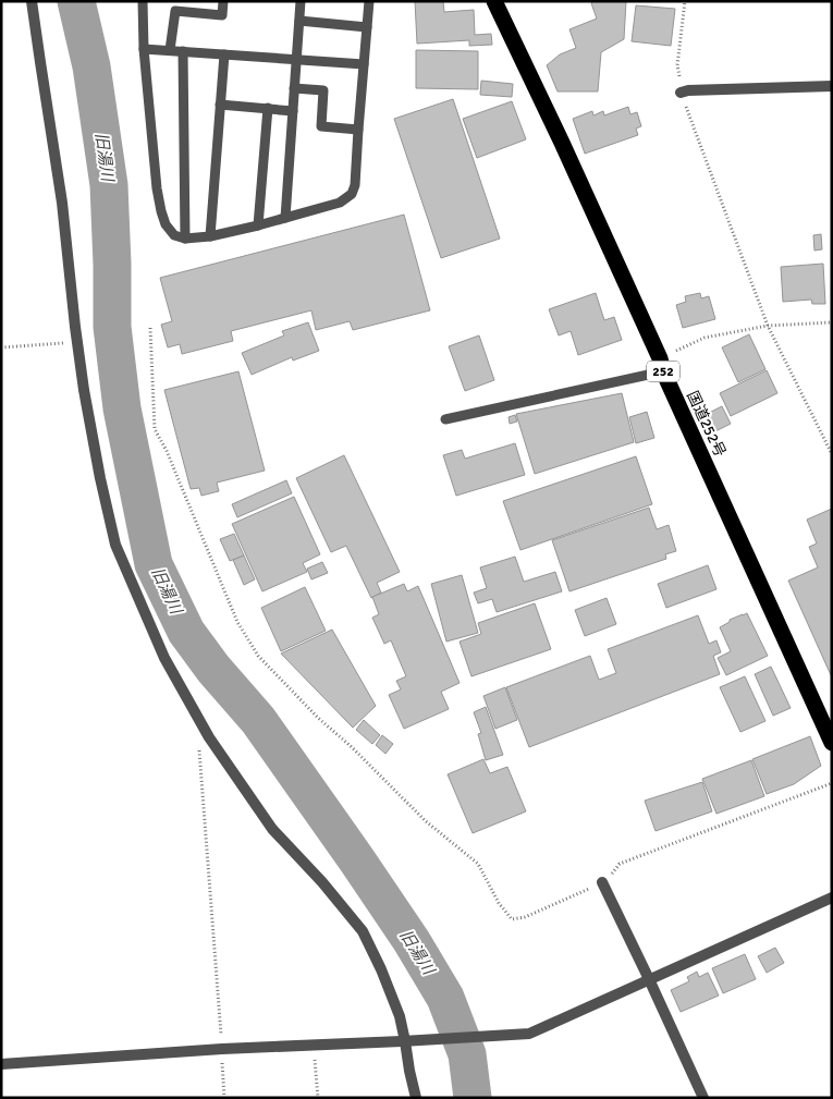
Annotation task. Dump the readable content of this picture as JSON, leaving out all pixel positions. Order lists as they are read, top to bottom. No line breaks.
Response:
{"streets":{"highway":["252","国道252号"]},"water":["旧湯川"]}
